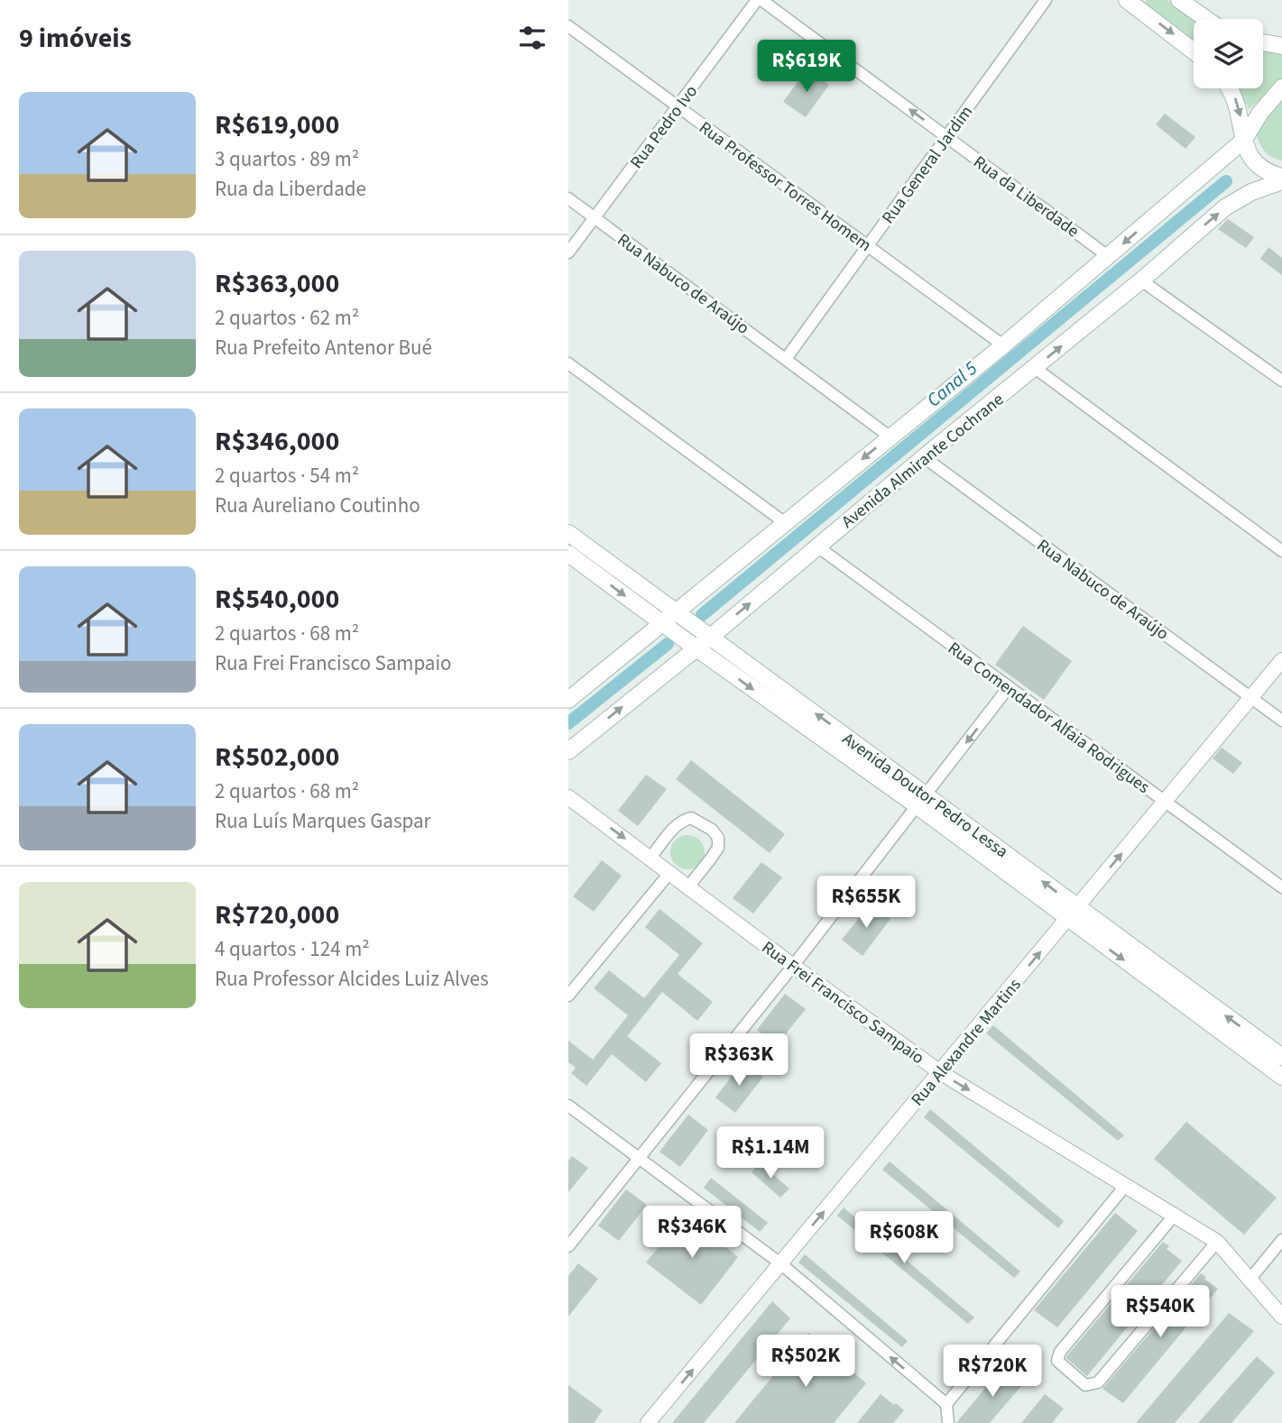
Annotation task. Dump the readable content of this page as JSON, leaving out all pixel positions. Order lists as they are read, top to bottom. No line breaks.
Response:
{"streets":{"main road":["Avenida Almirante Cochrane","Avenida Doutor Pedro Lessa"],"street":["Rua Pedro Ivo","Rua General Jardim","Rua Professor Torres Homem","Rua da Liberdade","Rua Nabuco de Araújo","Rua Comendador Alfaia Rodrigues","Rua Frei Francisco Sampaio","Rua Alexandre Martins"]},"crossings":[["Rua Pedro Ivo","Rua Professor Torres Homem"],["Rua Pedro Ivo","Rua da Liberdade"],["Rua Pedro Ivo","Rua Nabuco de Araújo"],["Rua General Jardim","Rua Professor Torres Homem"],["Rua General Jardim","Rua da Liberdade"],["Rua General Jardim","Rua Nabuco de Araújo"],["Rua Nabuco de Araújo","Avenida Almirante Cochrane"],["Rua Nabuco de Araújo","Rua Alexandre Martins"],["Avenida Almirante Cochrane","Rua Comendador Alfaia Rodrigues"],["Avenida Almirante Cochrane","Avenida Doutor Pedro Lessa"],["Rua Comendador Alfaia Rodrigues","Rua Alexandre Martins"],["Avenida Doutor Pedro Lessa","Rua Alexandre Martins"],["Rua Frei Francisco Sampaio","Rua Alexandre Martins"]],"one_way":["Rua da Liberdade","Rua Frei Francisco Sampaio","Rua Alexandre Martins"],"water":["Canal 5"],"page":{"heading":"9 imóveis","price":["R$619K","R$655K","R$363K","R$1.14M","R$346K","R$608K","R$540K","R$502K","R$720K"],"list":[{"name":"R$619,000","note":"3 quartos · 89 m² · Rua da Liberdade"},{"name":"R$363,000","note":"2 quartos · 62 m² · Rua Prefeito Antenor Bué"},{"name":"R$346,000","note":"2 quartos · 54 m² · Rua Aureliano Coutinho"},{"name":"R$540,000","note":"2 quartos · 68 m² · Rua Frei Francisco Sampaio"},{"name":"R$502,000","note":"2 quartos · 68 m² · Rua Luís Marques Gaspar"},{"name":"R$720,000","note":"4 quartos · 124 m² · Rua Professor Alcides Luiz Alves"}]}}
